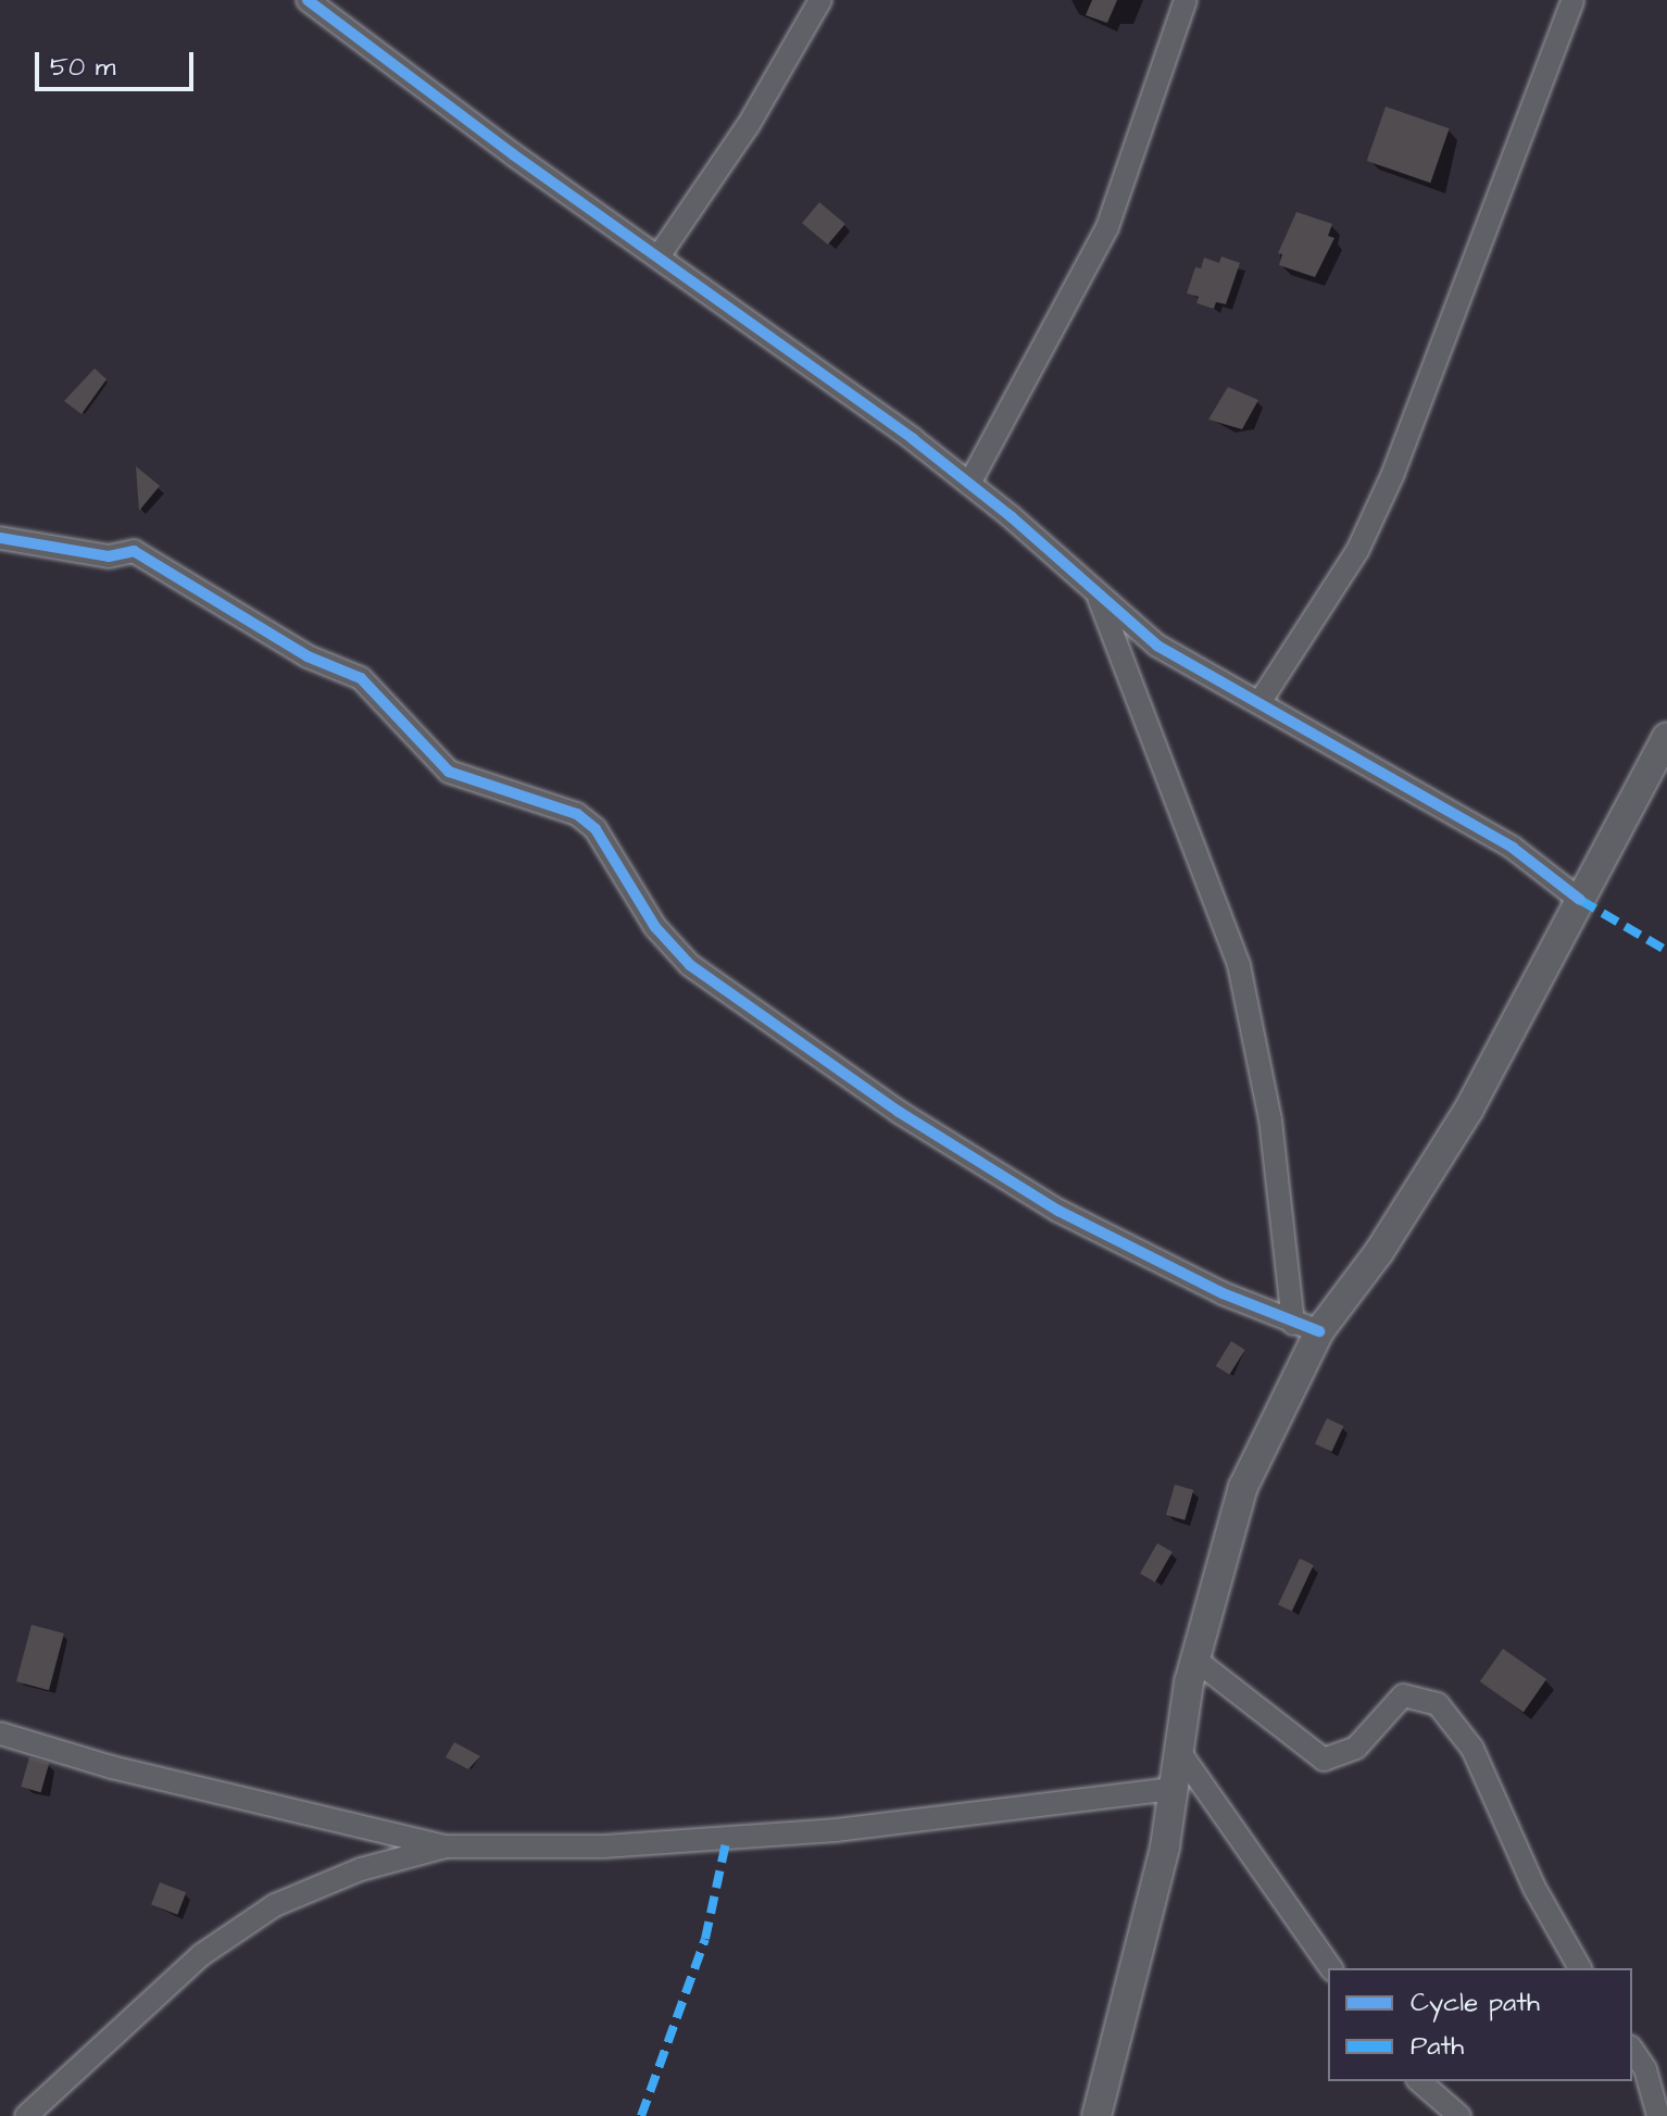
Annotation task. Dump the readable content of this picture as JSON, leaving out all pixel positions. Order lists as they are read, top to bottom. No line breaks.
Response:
{"legend":["Cycle path","Path"],"scale_bar":"50 m"}
